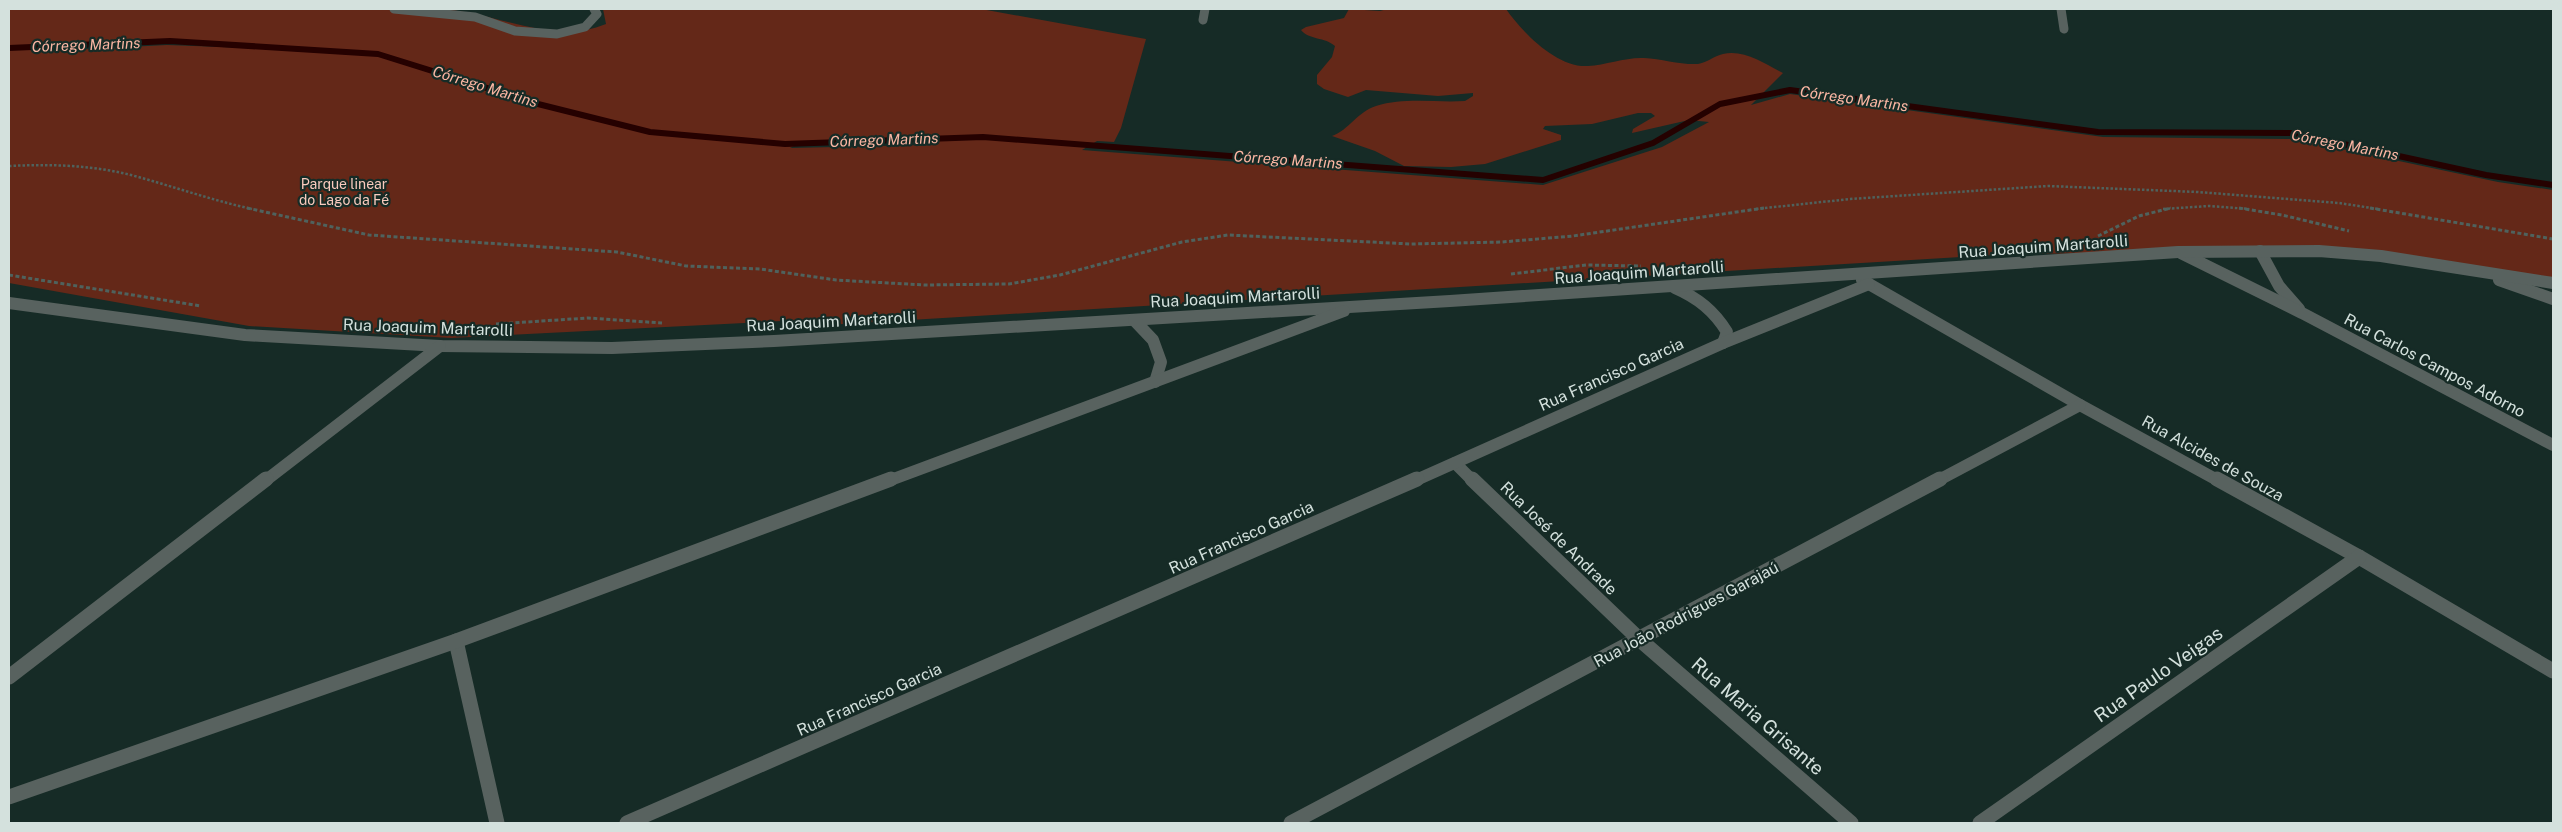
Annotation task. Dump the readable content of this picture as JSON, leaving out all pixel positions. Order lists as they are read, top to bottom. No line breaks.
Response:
{"streets":{"street":["Rua Joaquim Martarolli","Rua Carlos Campos Adorno","Rua Francisco Garcia","Rua Alcides de Souza","Rua José de Andrade","Rua João Rodrigues Garajaú","Rua Paulo Veigas","Rua Maria Grisante"]},"crossings":[["Rua Joaquim Martarolli","Rua Carlos Campos Adorno"],["Rua Joaquim Martarolli","Rua Alcides de Souza"],["Rua Francisco Garcia","Rua Alcides de Souza"],["Rua Francisco Garcia","Rua José de Andrade"],["Rua Alcides de Souza","Rua João Rodrigues Garajaú"],["Rua Alcides de Souza","Rua Paulo Veigas"],["Rua José de Andrade","Rua João Rodrigues Garajaú"],["Rua José de Andrade","Rua Maria Grisante"],["Rua João Rodrigues Garajaú","Rua Maria Grisante"]],"water":["Córrego Martins"],"parks":["Parque linear do Lago da Fé"]}
